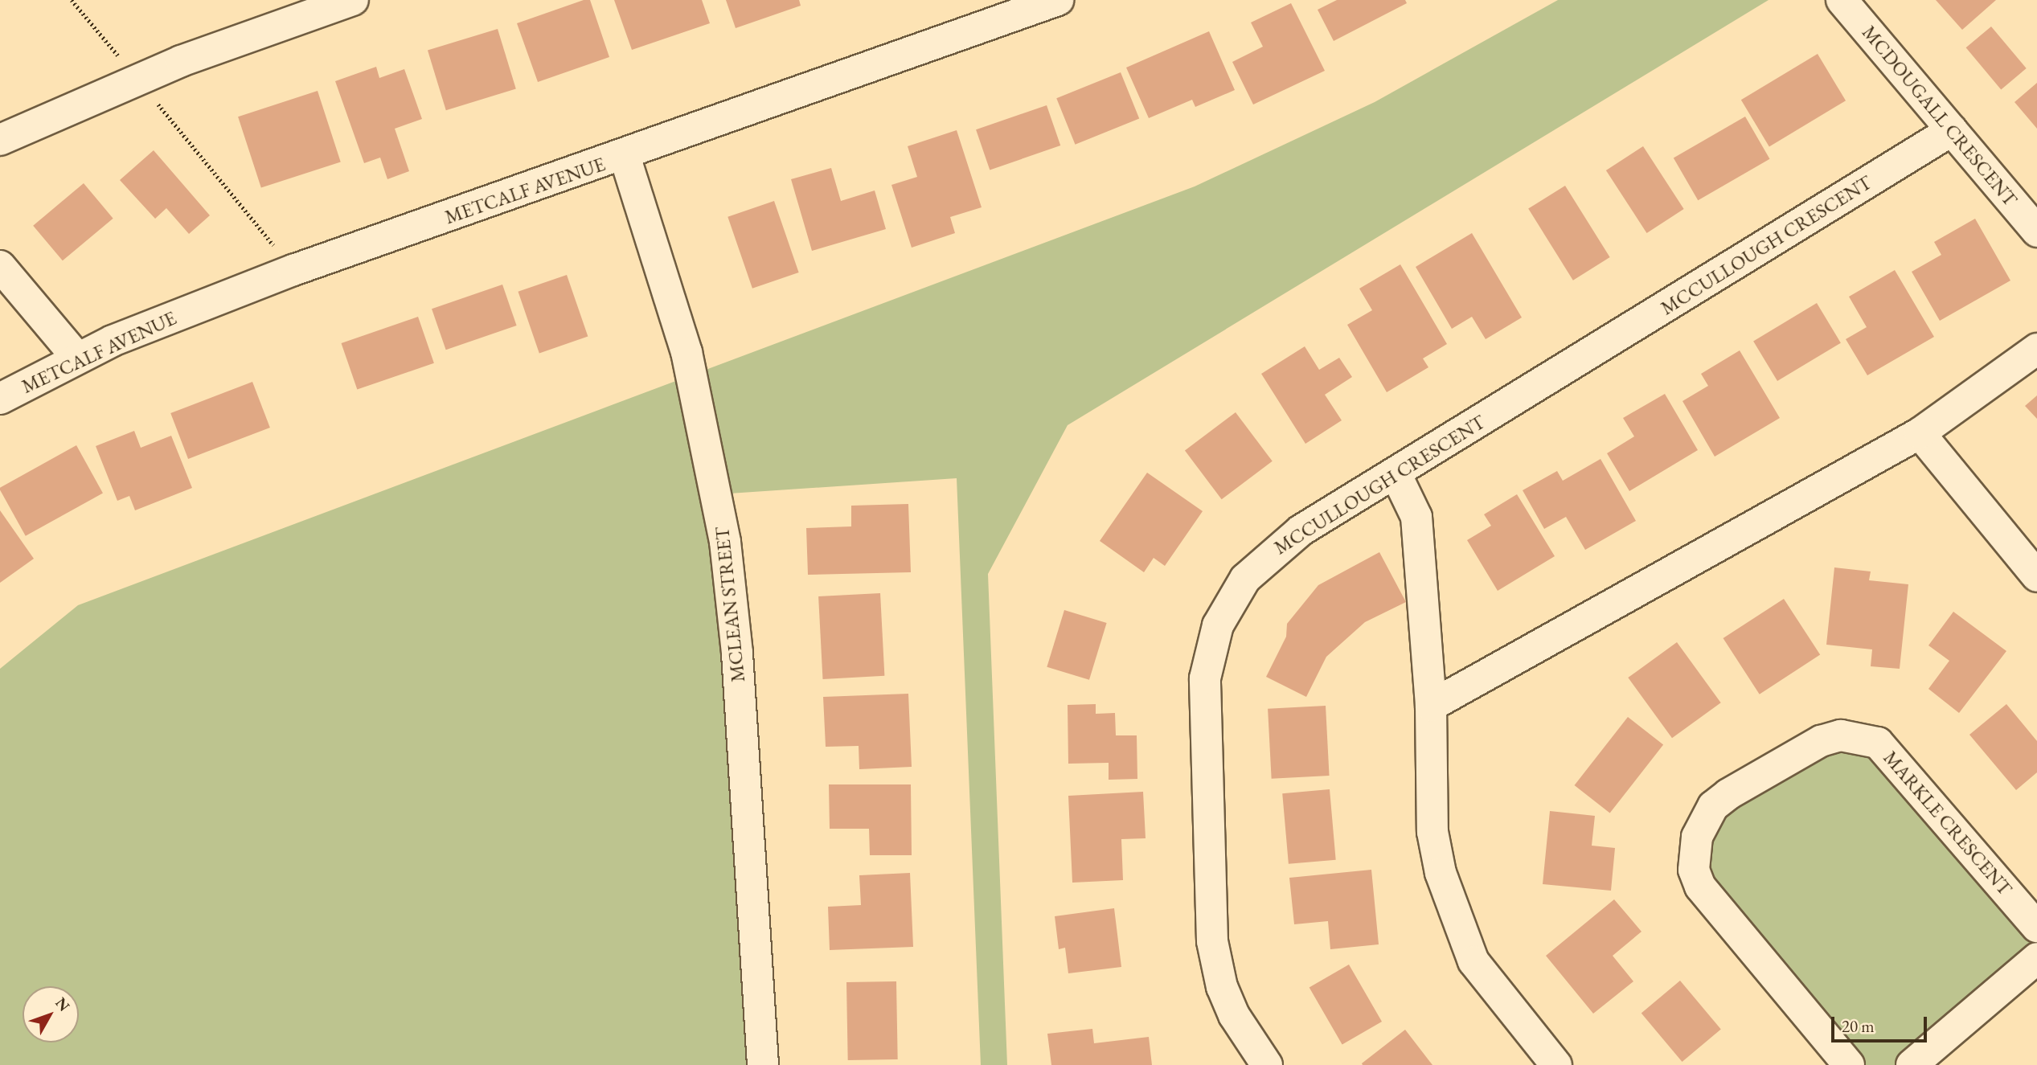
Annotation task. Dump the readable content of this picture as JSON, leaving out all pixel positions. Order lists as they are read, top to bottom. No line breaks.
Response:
{"streets":{"street":["MCDOUGALL CRESCENT","METCALF AVENUE","MCCULLOUGH CRESCENT","MCLEAN STREET","MARKLE CRESCENT"]},"crossings":[["MCDOUGALL CRESCENT","MCCULLOUGH CRESCENT"],["METCALF AVENUE","MCLEAN STREET"]],"scale_bar":"20 m","north":"top right"}
